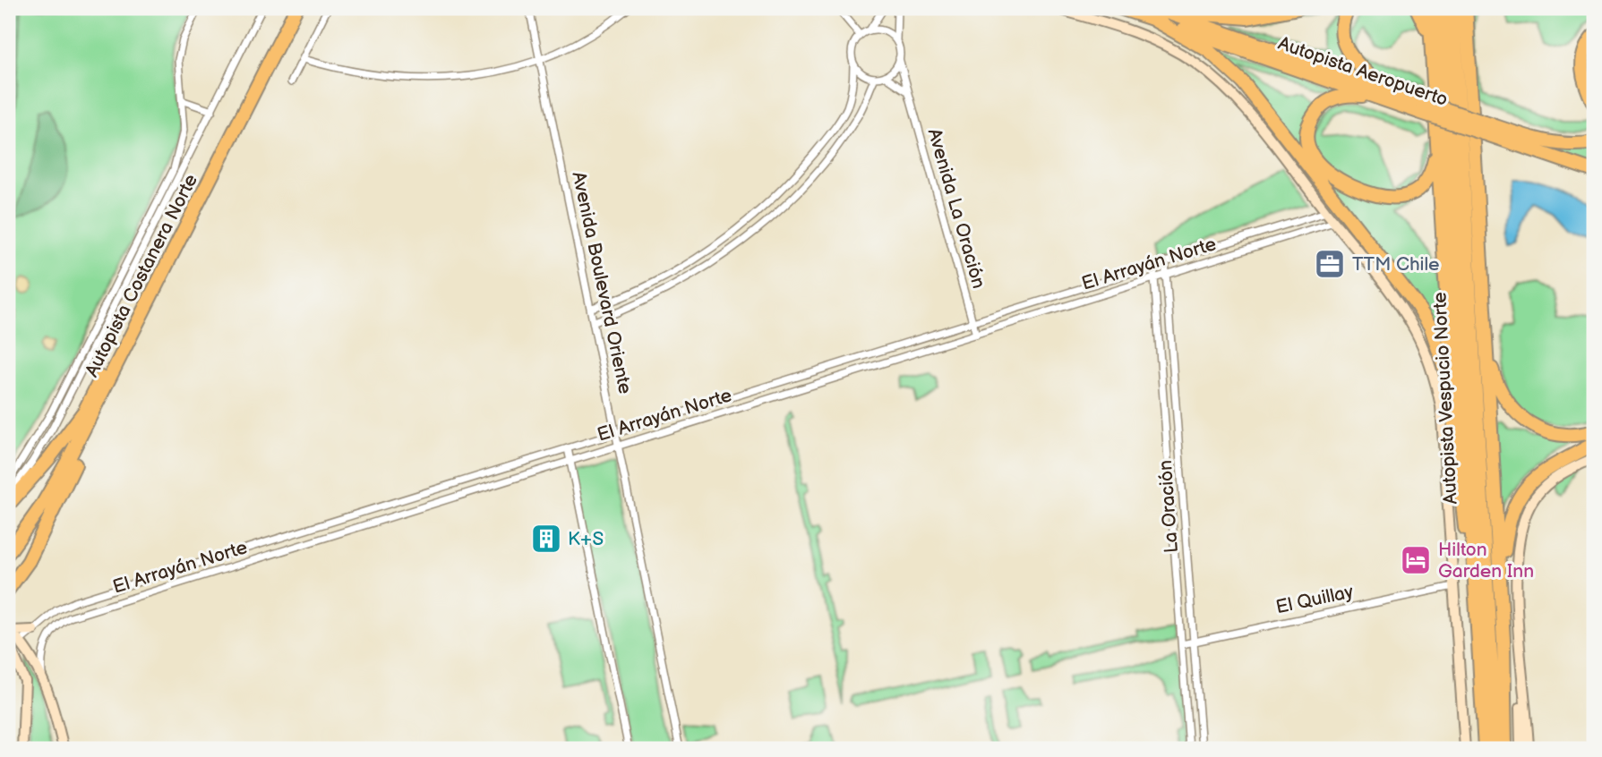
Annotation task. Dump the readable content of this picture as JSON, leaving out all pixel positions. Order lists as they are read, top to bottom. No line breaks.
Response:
{"streets":{"highway":["Autopista Aeropuerto","Autopista Costanera Norte","Autopista Vespucio Norte"],"street":["Avenida La Oración","El Arrayán Norte","Avenida Boulevard Oriente","La Oración","El Quillay"]},"crossings":[["Avenida La Oración","El Arrayán Norte"],["El Arrayán Norte","Avenida Boulevard Oriente"],["El Arrayán Norte","La Oración"],["La Oración","El Quillay"]],"places":{"office":["TTM Chile"],"building":["K+S"],"hotel":["Hilton Garden Inn"]}}
